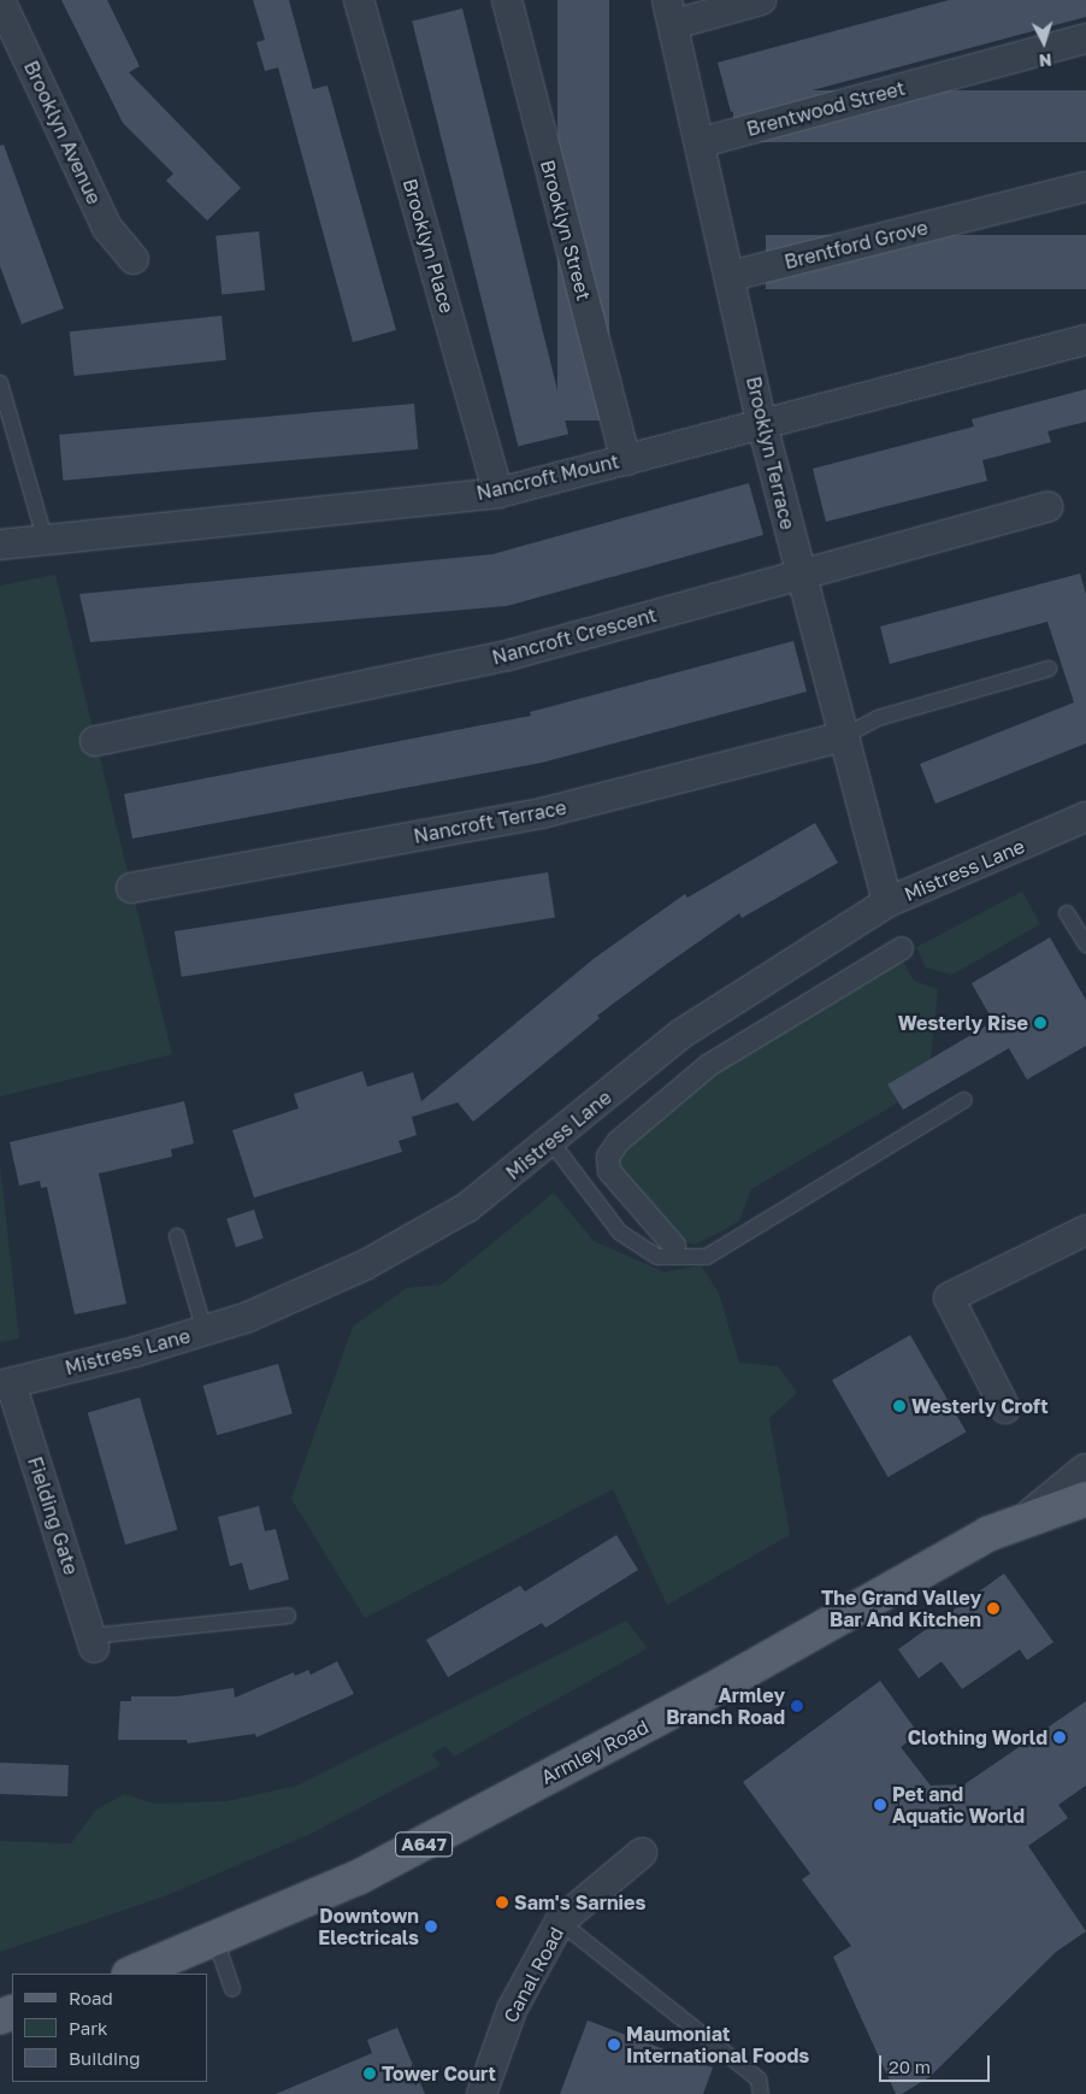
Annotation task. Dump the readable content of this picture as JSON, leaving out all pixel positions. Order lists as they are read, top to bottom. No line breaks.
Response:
{"streets":{"main road":["Armley Road","A647"],"street":["Brentwood Street","Brooklyn Avenue","Brooklyn Street","Brentford Grove","Brooklyn Place","Brooklyn Terrace","Nancroft Mount","Nancroft Crescent","Nancroft Terrace","Mistress Lane","Fielding Gate","Canal Road"]},"crossings":[["Brentwood Street","Brooklyn Terrace"],["Brooklyn Street","Nancroft Mount"],["Brentford Grove","Brooklyn Terrace"],["Brooklyn Place","Nancroft Mount"],["Brooklyn Terrace","Nancroft Mount"],["Brooklyn Terrace","Nancroft Crescent"],["Brooklyn Terrace","Nancroft Terrace"],["Brooklyn Terrace","Mistress Lane"],["Mistress Lane","Fielding Gate"]],"places":["Westerly Rise","Westerly Croft","The Grand Valley Bar And Kitchen","Armley Branch Road","Clothing World","Pet and Aquatic World","Sam's Sarnies","Downtown Electricals","Maumoniat International Foods","Tower Court"],"legend":["Road","Park","Building"],"scale_bar":"20 m","north":"bottom"}
